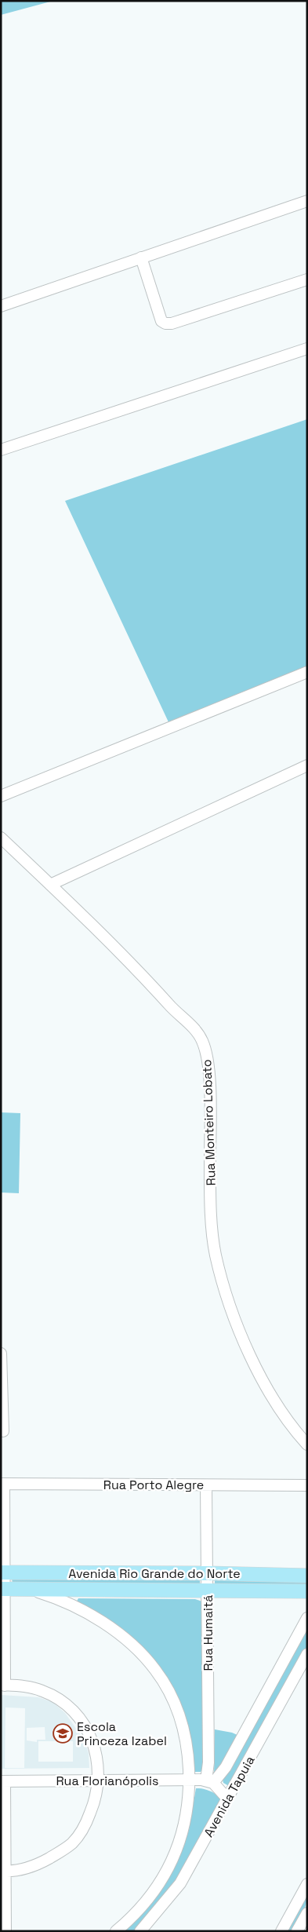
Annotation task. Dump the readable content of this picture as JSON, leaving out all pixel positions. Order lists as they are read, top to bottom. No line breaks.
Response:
{"streets":{"main road":["Avenida Rio Grande do Norte"],"street":["Rua Monteiro Lobato","Rua Porto Alegre","Rua Humaitá","Rua Florianópolis","Avenida Tapuia"]},"crossings":[["Rua Porto Alegre","Rua Humaitá"],["Avenida Rio Grande do Norte","Rua Humaitá"],["Rua Humaitá","Rua Florianópolis"],["Rua Humaitá","Avenida Tapuia"],["Rua Florianópolis","Avenida Tapuia"]],"places":{"school or university":["Escola Princeza Izabel"]}}
